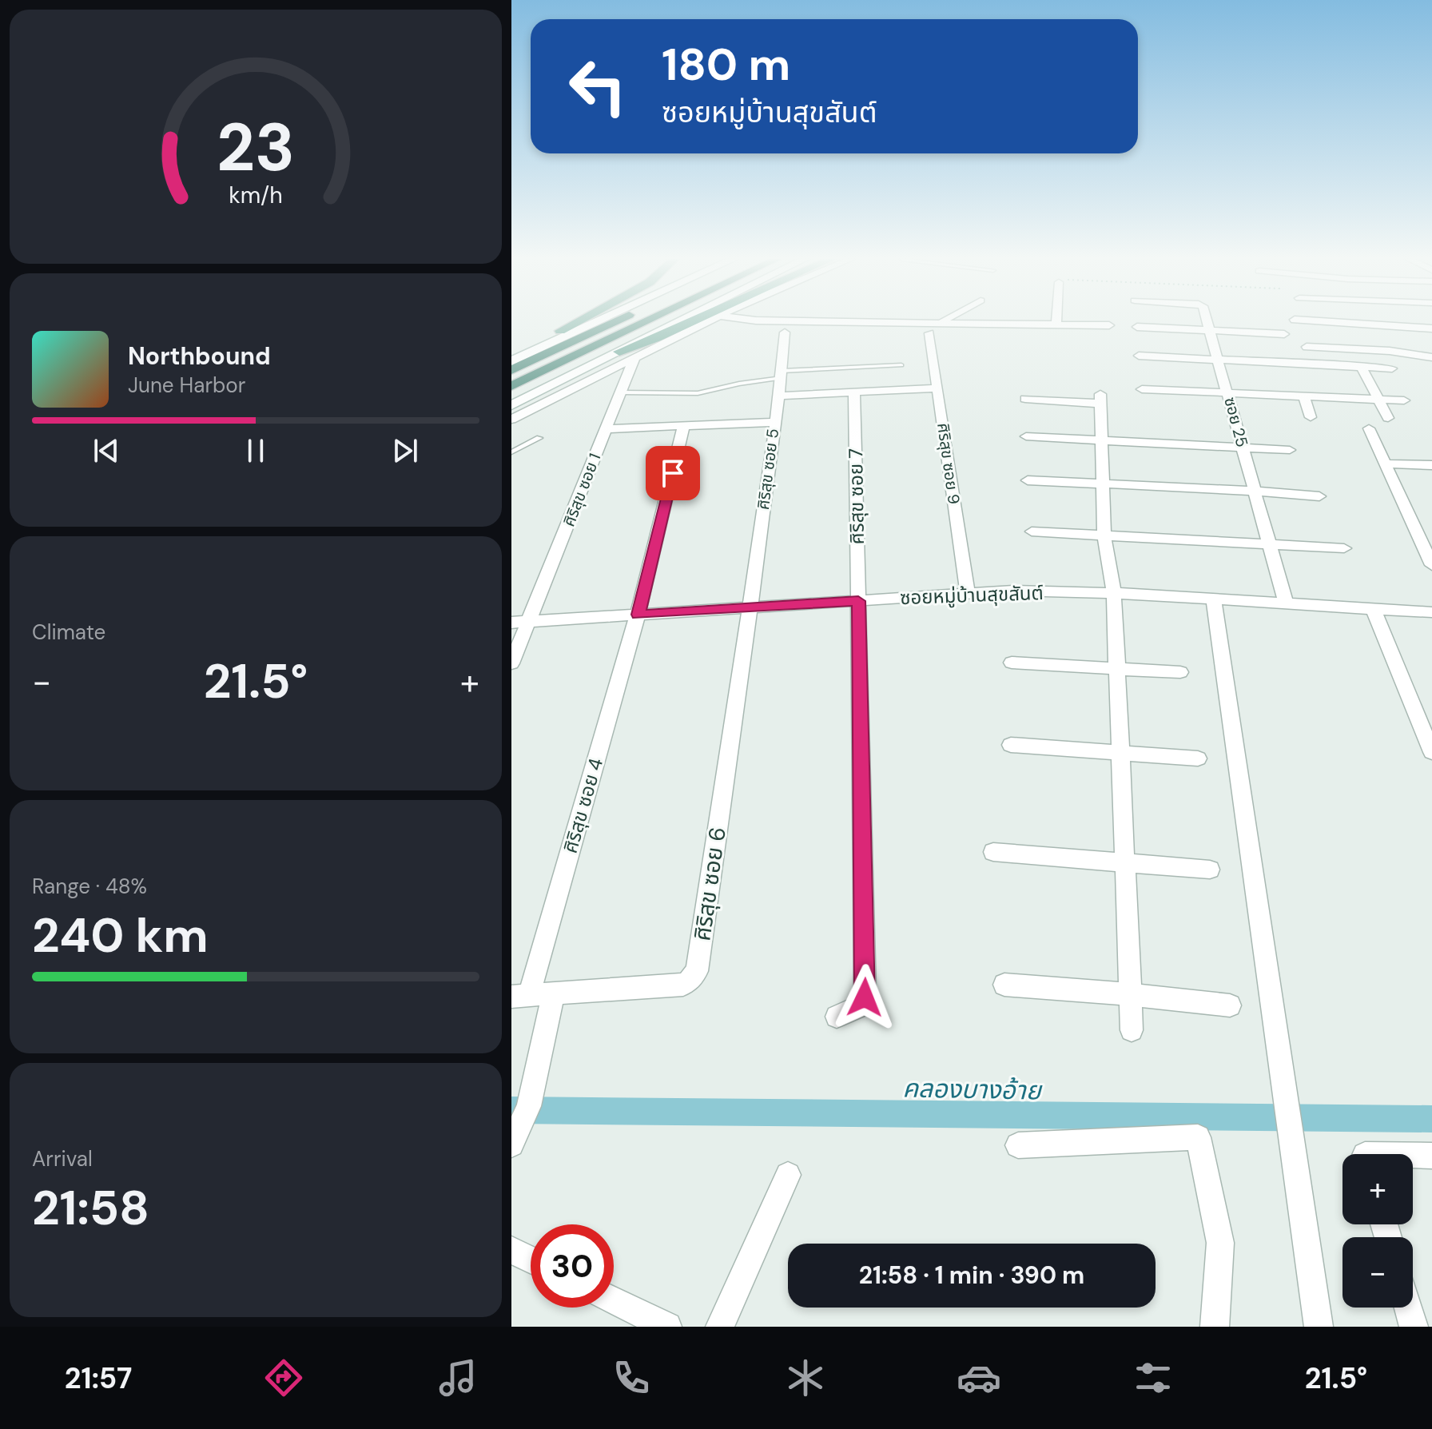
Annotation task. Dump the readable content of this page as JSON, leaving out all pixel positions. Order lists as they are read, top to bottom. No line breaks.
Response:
{"streets":{"street":["ซอย 25","ศิริสุข ซอย 9","ศิริสุข ซอย 5","ศิริสุข ซอย 1","ศิริสุข ซอย 7","ซอยหมู่บ้านสุขสันต์","ศิริสุข ซอย 4","ศิริสุข ซอย 6"]},"crossings":[["ซอย 25","ซอยหมู่บ้านสุขสันต์"],["ศิริสุข ซอย 9","ซอยหมู่บ้านสุขสันต์"],["ศิริสุข ซอย 5","ซอยหมู่บ้านสุขสันต์"],["ศิริสุข ซอย 5","ศิริสุข ซอย 6"],["ศิริสุข ซอย 1","ซอยหมู่บ้านสุขสันต์"],["ศิริสุข ซอย 7","ซอยหมู่บ้านสุขสันต์"],["ซอยหมู่บ้านสุขสันต์","ศิริสุข ซอย 4"],["ซอยหมู่บ้านสุขสันต์","ศิริสุข ซอย 6"],["ศิริสุข ซอย 4","ศิริสุข ซอย 6"]],"water":["คลองบางอ้าย"],"page":{"turn":["180 m","ซอยหมู่บ้านสุขสันต์"],"song":["Northbound","June Harbor"],"tile":["Climate",["Range · 48%","240 km"],["Arrival","21:58"]],"heat":["−","21.5°","+"],"map_buttons":["+","−"],"limit":"30","trip":"21:58 · 1 min · 390 m","tabs":["21:57","21.5°"],"gauge":["23","km/h"]}}
